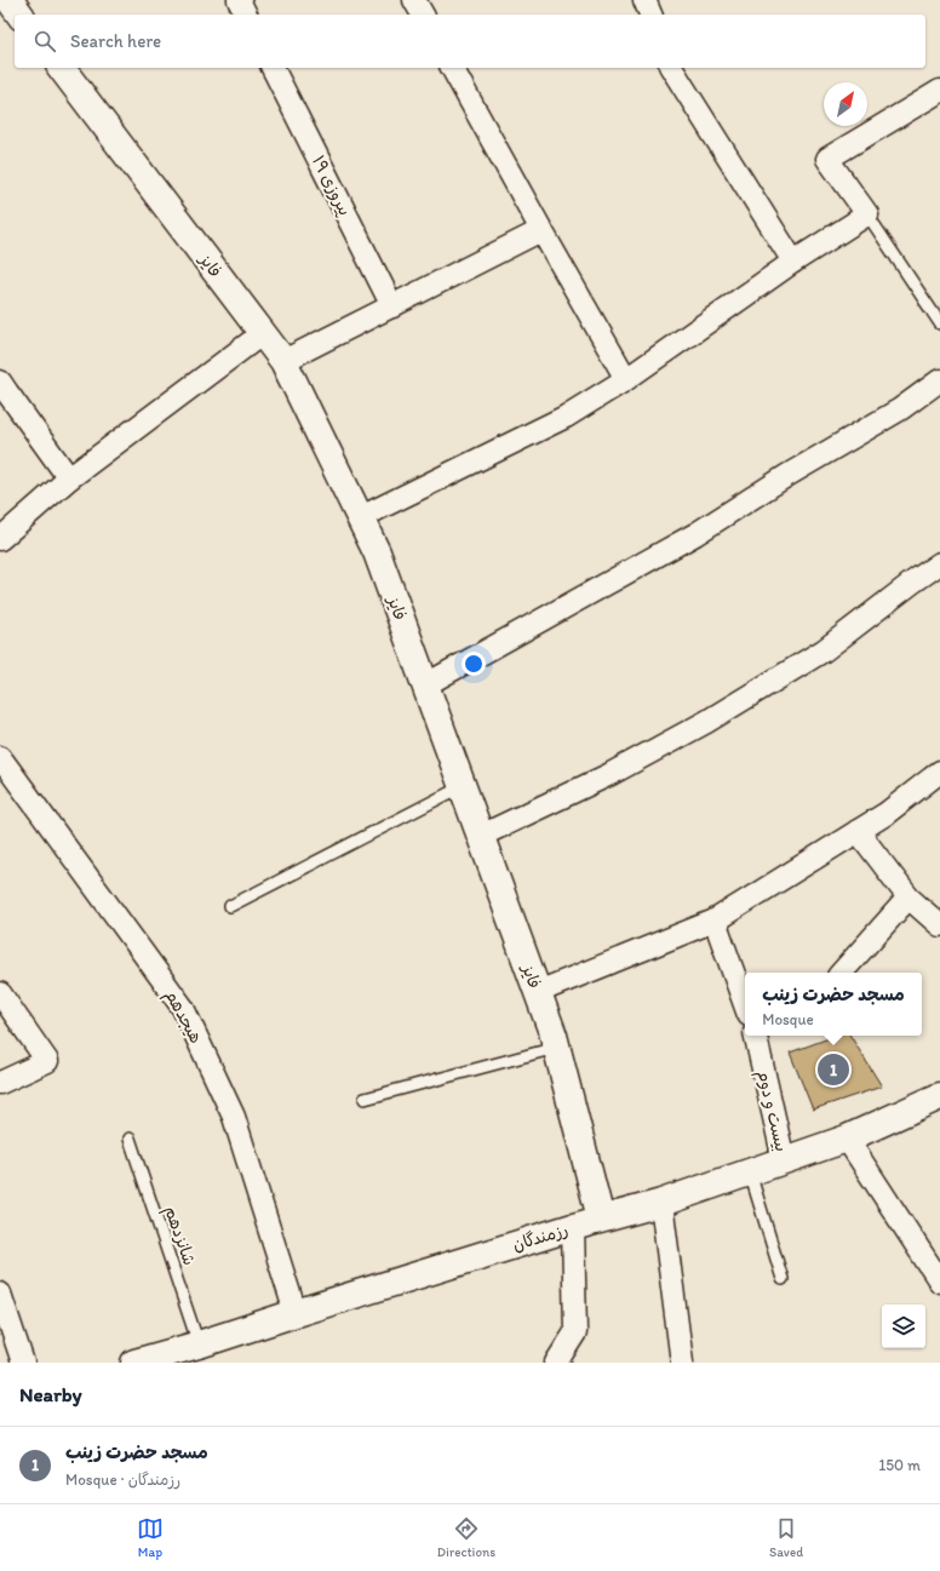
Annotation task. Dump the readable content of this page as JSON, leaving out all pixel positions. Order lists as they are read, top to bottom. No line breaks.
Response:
{"streets":{"street":["پیروزی ۱۹","فایز","هیجدهم","بیست و دوم","رزمندگان"],"lane":["شانزدهم"]},"crossings":[["فایز","رزمندگان"],["هیجدهم","رزمندگان"],["بیست و دوم","رزمندگان"],["شانزدهم","رزمندگان"]],"north":"top right","page":{"search":"Search here","popup":["مسجد حضرت زینب","Mosque"],"pins":"1","heading":"Nearby","list":[{"mark":"1","name":"مسجد حضرت زینب","note":"Mosque · رزمندگان","value":"150 m"}],"nav":["Map","Directions","Saved"]}}
